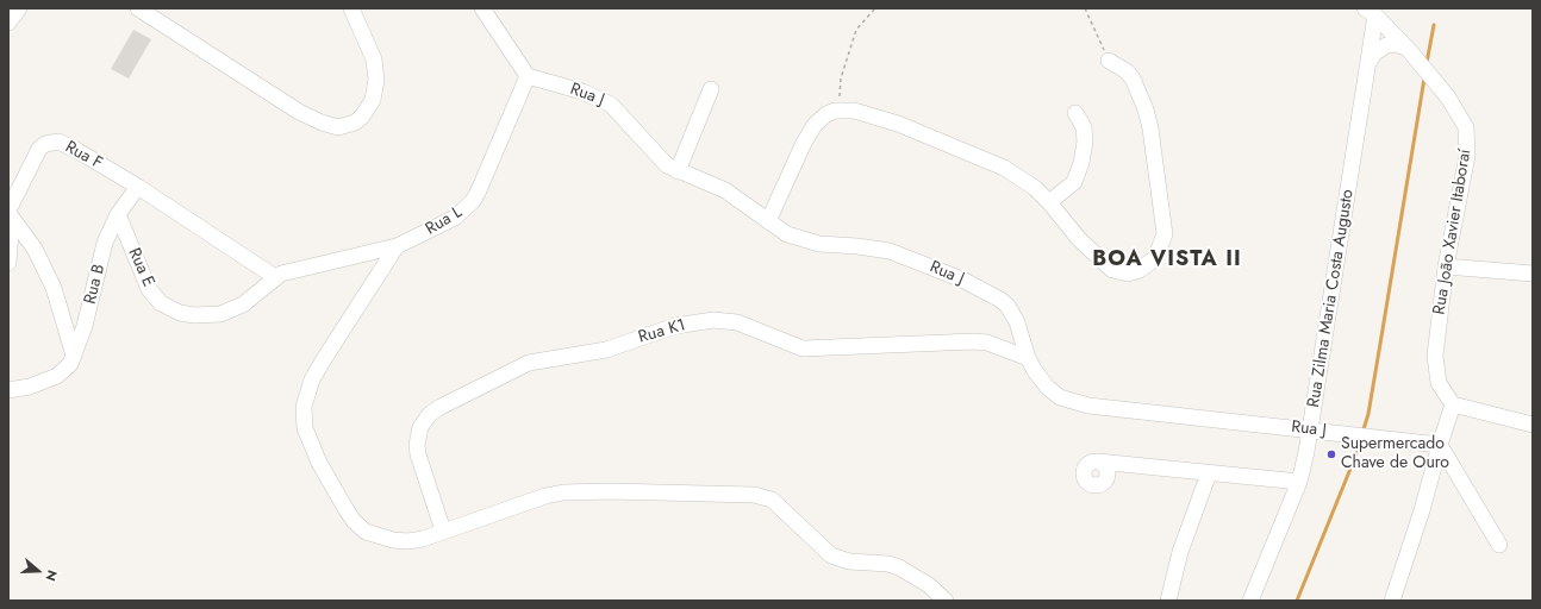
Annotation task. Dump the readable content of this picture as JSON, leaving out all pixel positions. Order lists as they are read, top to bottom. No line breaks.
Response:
{"streets":{"street":["Rua J","Rua F","Rua L","Rua João Xavier Itaboraí","Rua E","Rua B","Rua Zilma Maria Costa Augusto","Rua K1"]},"crossings":[["Rua J","Rua L"],["Rua J","Rua Zilma Maria Costa Augusto"],["Rua J","Rua K1"],["Rua F","Rua B"],["Rua L","Rua E"],["Rua João Xavier Itaboraí","Rua Zilma Maria Costa Augusto"],["Rua E","Rua B"]],"districts":["BOA VISTA II"],"places":["Supermercado Chave de Ouro"],"north":"right"}
